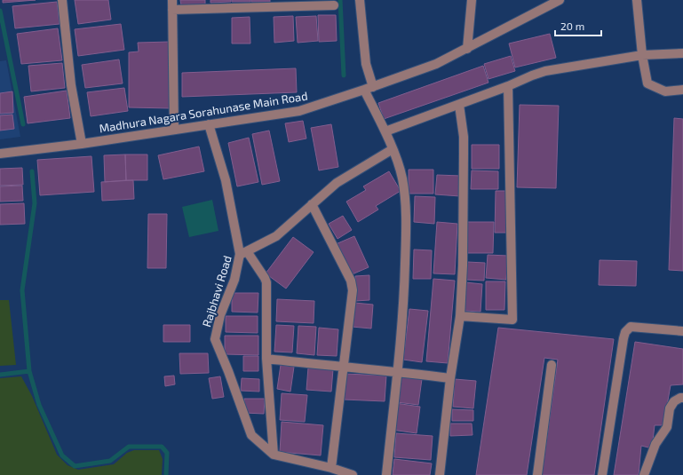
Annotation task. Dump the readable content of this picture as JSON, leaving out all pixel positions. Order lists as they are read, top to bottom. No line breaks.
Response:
{"streets":{"street":["Madhura Nagara Sorahunase Main Road","Rajbhavi Road"]},"crossings":[["Madhura Nagara Sorahunase Main Road","Rajbhavi Road"]],"scale_bar":"20 m"}
